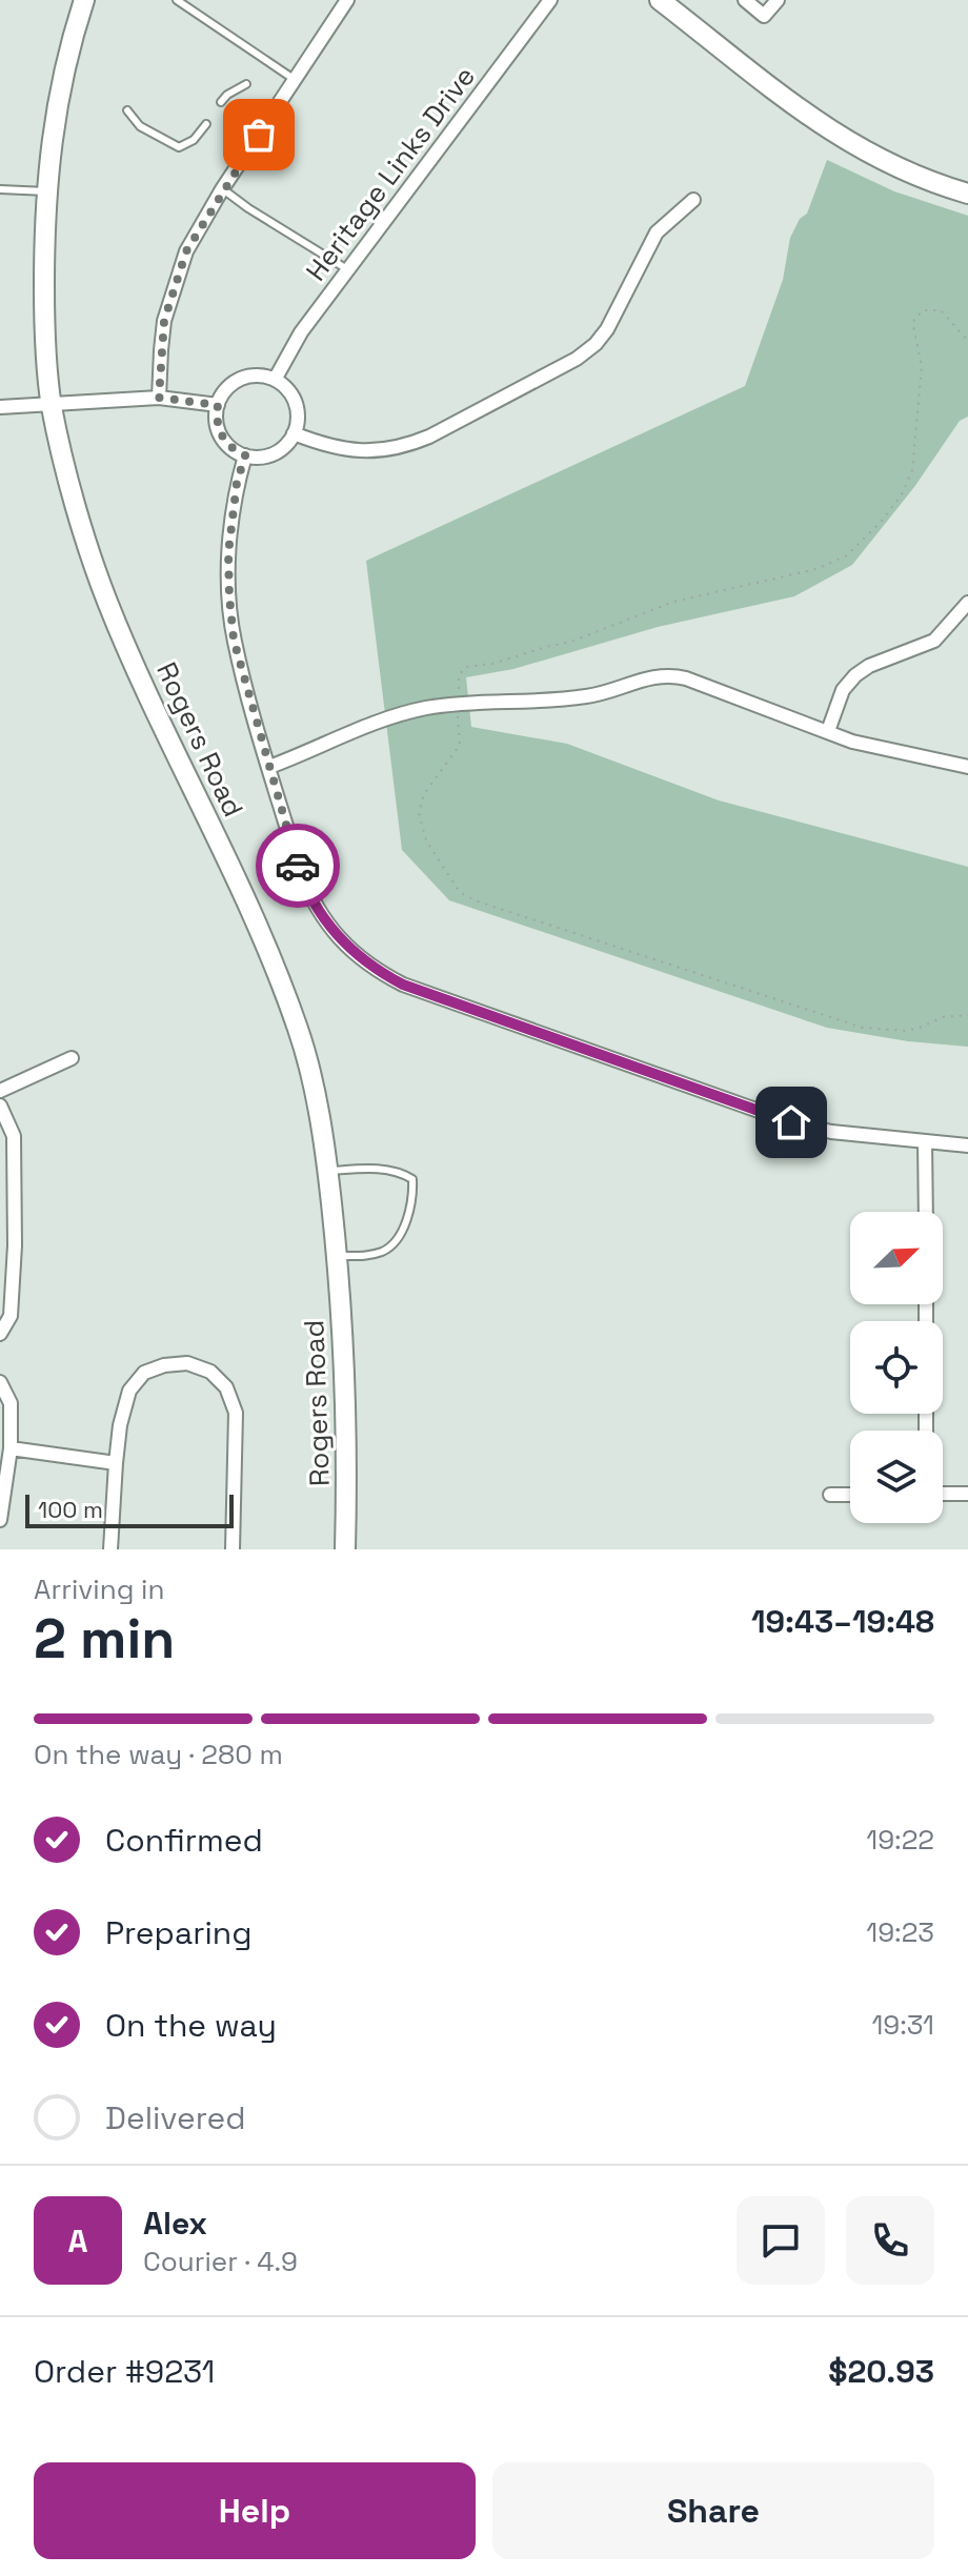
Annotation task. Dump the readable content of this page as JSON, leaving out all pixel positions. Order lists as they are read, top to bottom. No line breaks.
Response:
{"streets":{"main road":["Rogers Road"],"street":["Heritage Links Drive"]},"scale_bar":"100 m","north":"top right","page":{"scale":"100 m","heading":["2 min","Arriving in","19:43–19:48"],"panel":["Alex","Courier · 4.9","Order #9231","$20.93"],"bar":"On the way · 280 m","list":[["Confirmed","19:22"],["Preparing","19:23"],["On the way","19:31"],"Delivered"],"round":"A","buttons":["Help","Share"]}}
